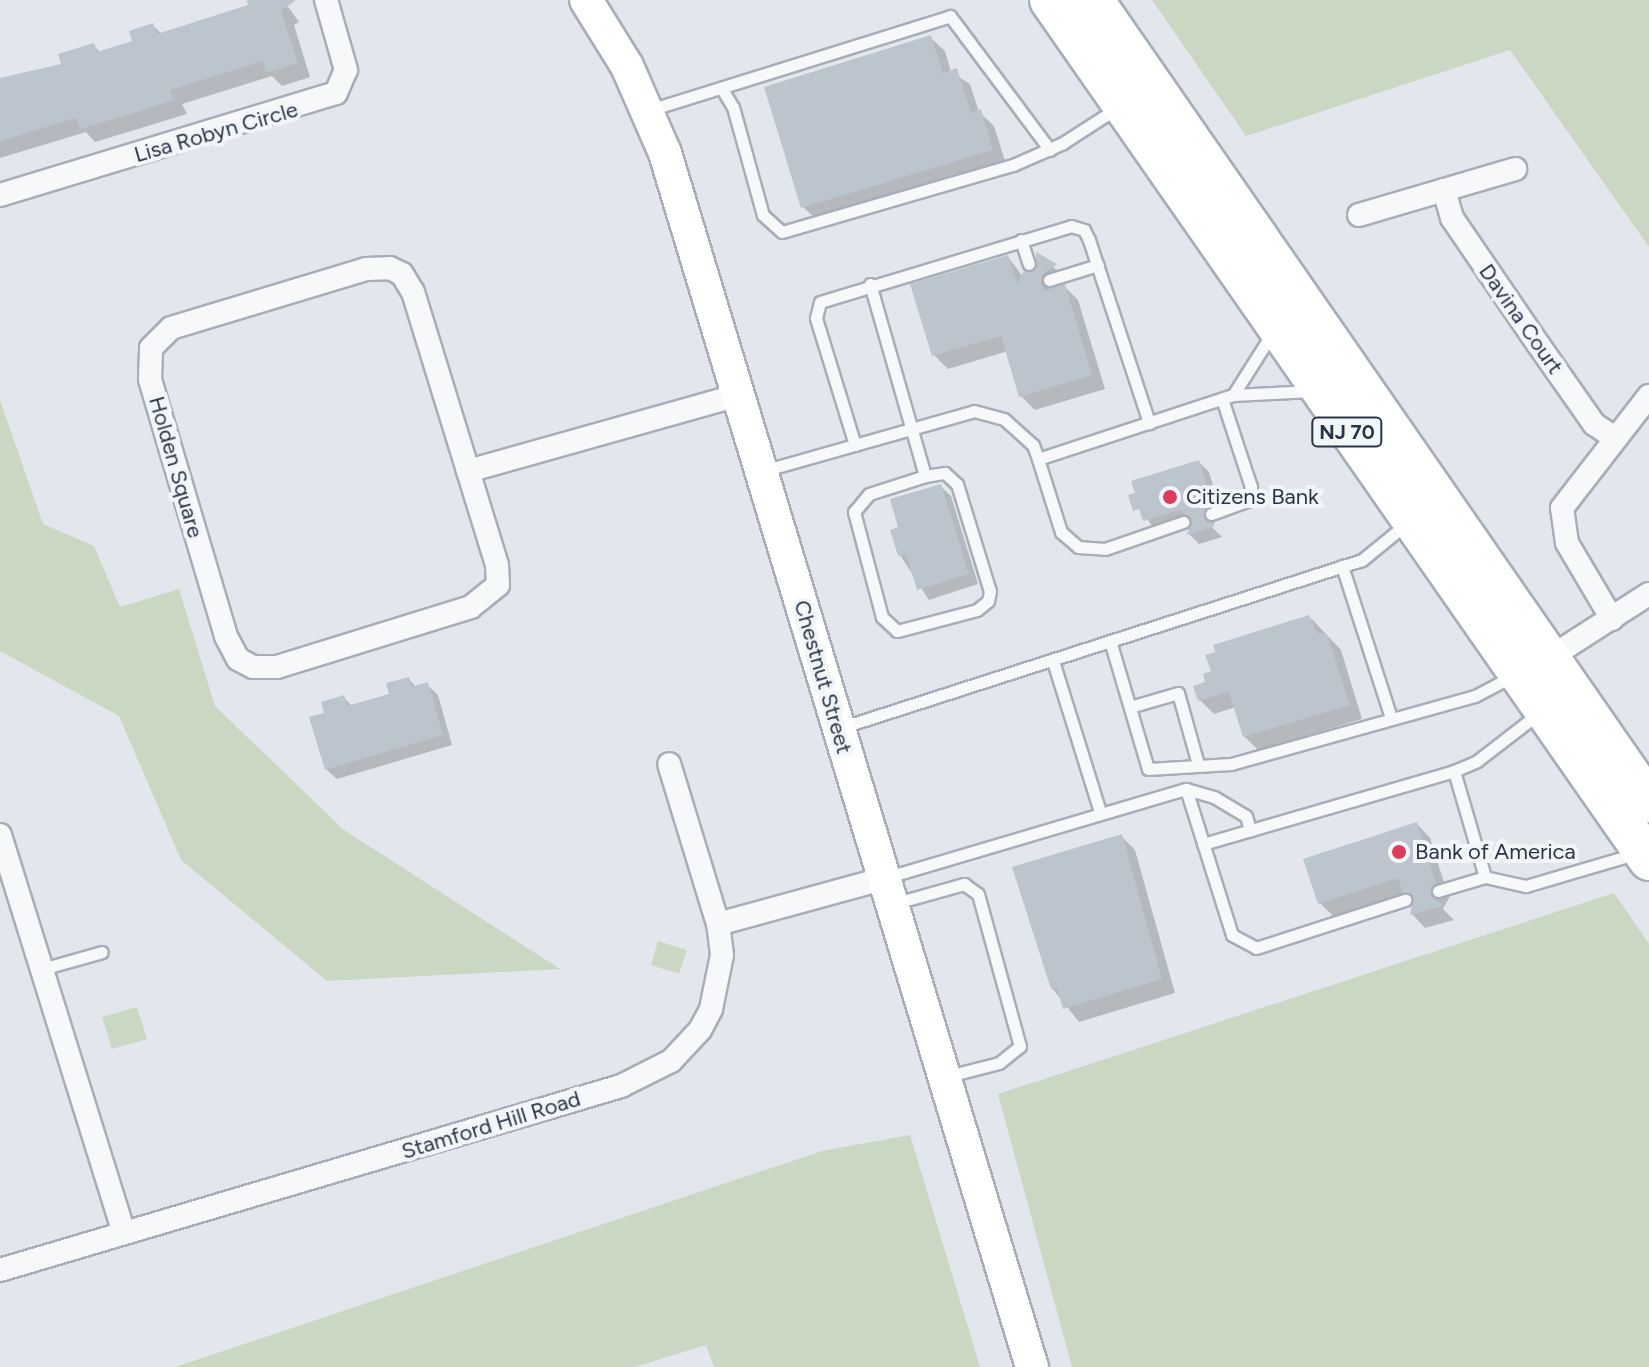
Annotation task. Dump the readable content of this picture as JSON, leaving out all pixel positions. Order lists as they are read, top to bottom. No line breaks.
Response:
{"streets":{"highway":["NJ 70"],"street":["Lisa Robyn Circle","Davina Court","Holden Square","Chestnut Street","Stamford Hill Road"]},"places":["Citizens Bank","Bank of America"]}
